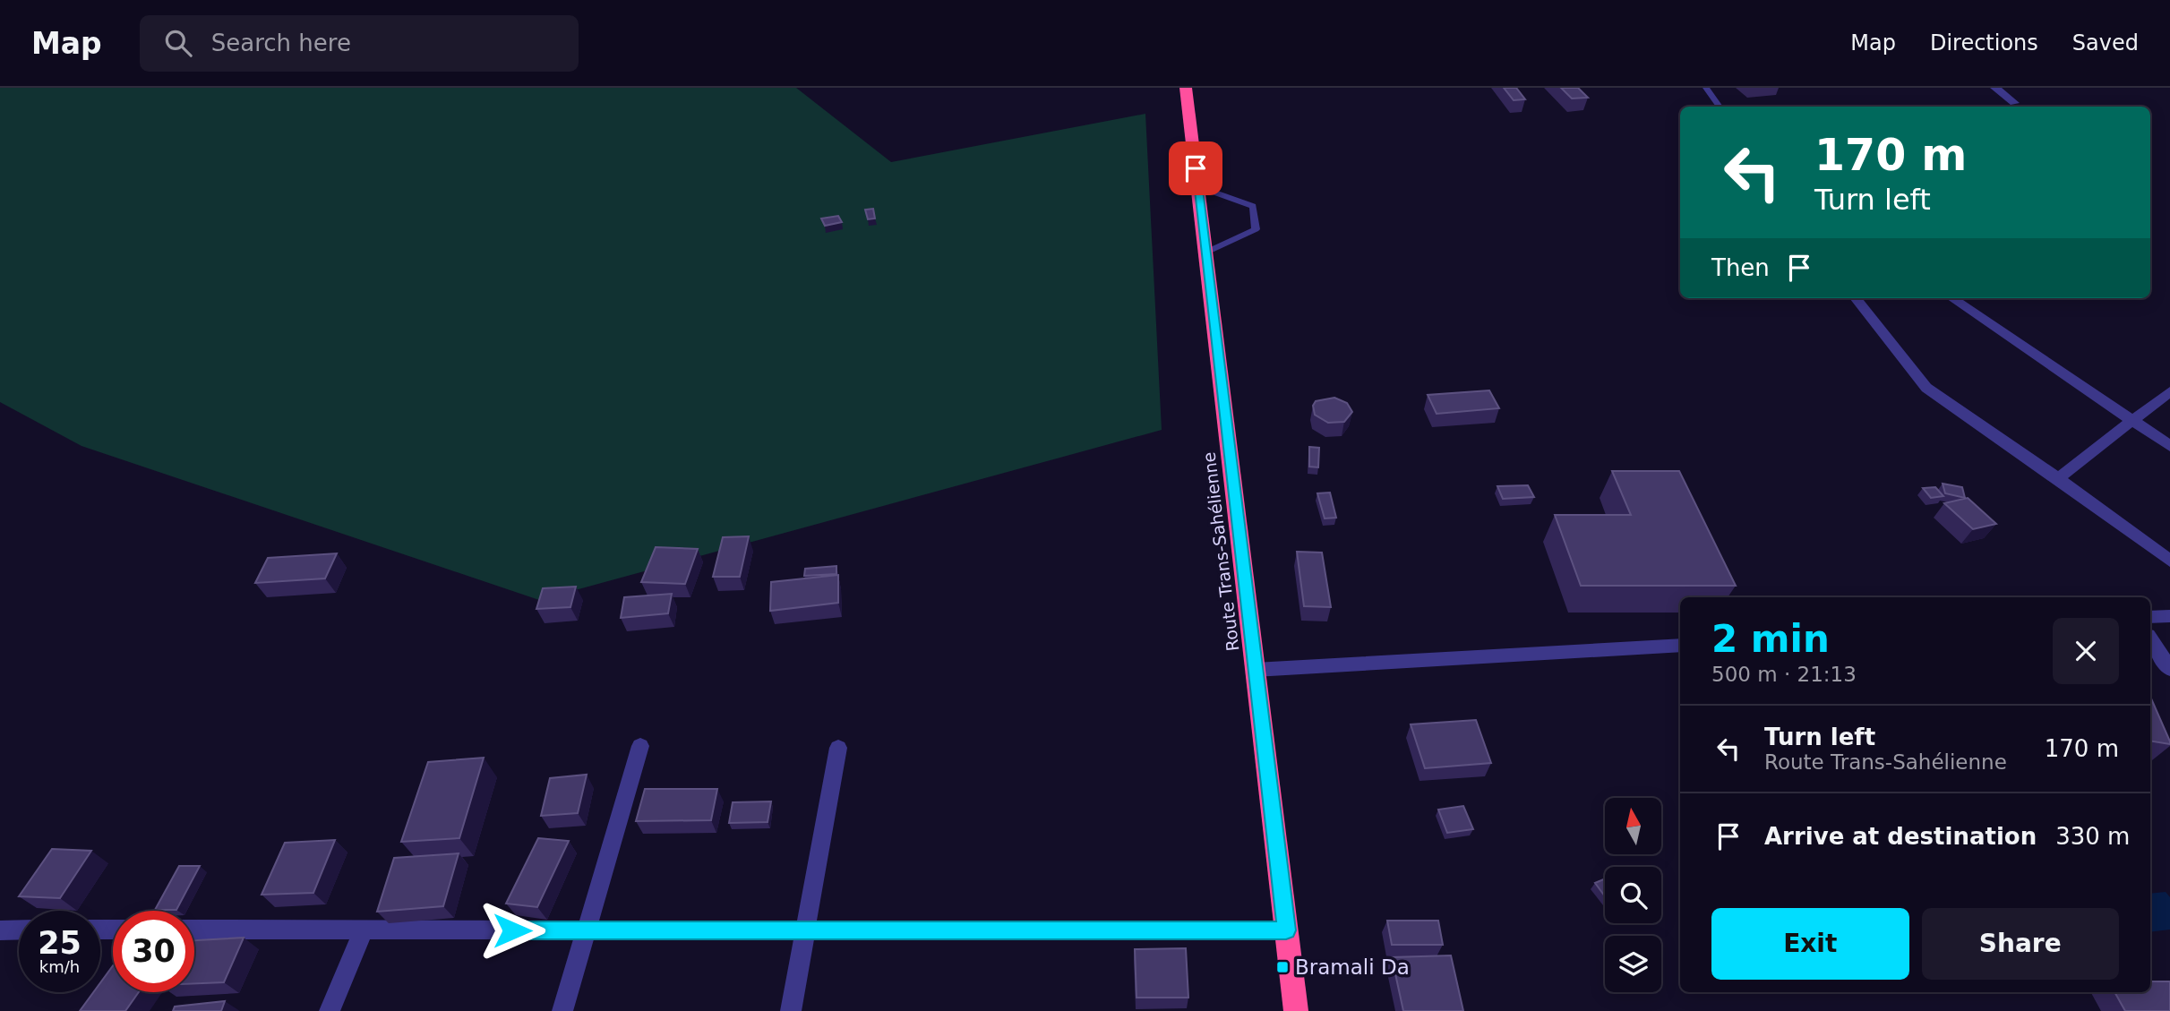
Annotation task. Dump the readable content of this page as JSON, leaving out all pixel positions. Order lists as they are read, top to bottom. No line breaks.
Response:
{"streets":{"highway":["Route Trans-Sahélienne"]},"places":{"transit":["Bramali Da"]},"north":"top","page":{"header":"Map","search":"Search here","nav":["Map","Directions","Saved"],"turn":["170 m","Turn left"],"then":"Then","heading":["2 min","500 m · 21:13"],"list":[{"name":"Turn left","note":"Route Trans-Sahélienne","value":"170 m"},{"name":"Arrive at destination","value":"330 m"}],"buttons":["Exit","Share"],"speed":"25 km/h","limit":"30"}}
